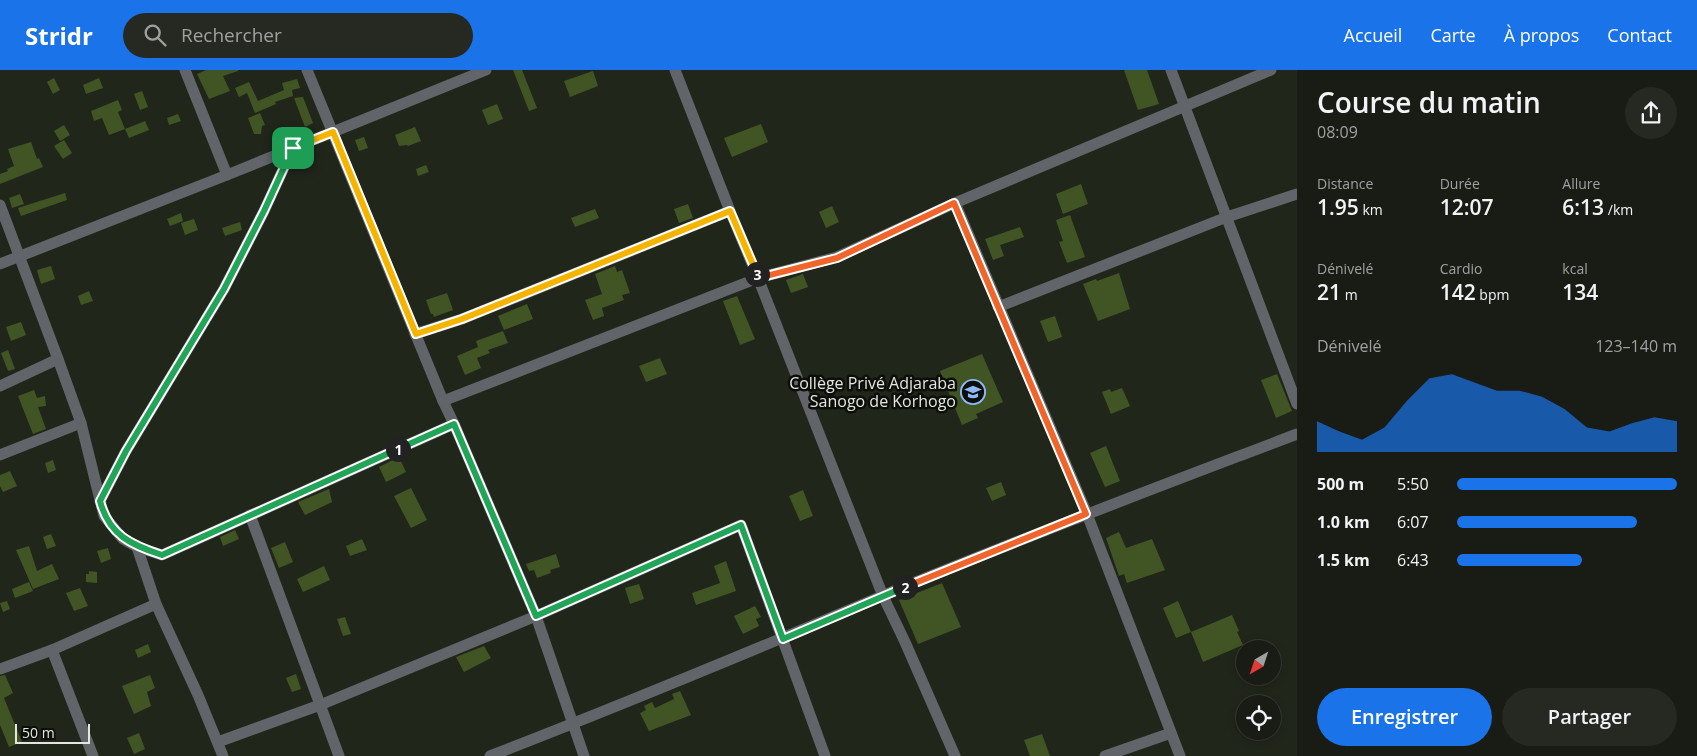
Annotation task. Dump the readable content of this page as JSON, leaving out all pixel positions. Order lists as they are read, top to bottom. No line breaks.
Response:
{"places":{"school or university":["Collège Privé Adjaraba Sanogo de Korhogo"]},"scale_bar":"50 m","north":"bottom left","page":{"header":"Stridr","search":"Rechercher","nav":["Accueil","Carte","À propos","Contact"],"heading":["Course du matin","08:09"],"stats":[["Distance","1.95 km"],["Durée","12:07"],["Allure","6:13 /km"],["Dénivelé","21 m"],["Cardio","142 bpm"],["kcal","134"]],"pins":["3","1","2"],"chart":["Dénivelé","123–140 m"],"list":[{"name":"500 m","note":"5:50"},{"name":"1.0 km","note":"6:07"},{"name":"1.5 km","note":"6:43"}],"buttons":["Enregistrer","Partager"],"scale":"50 m"}}
